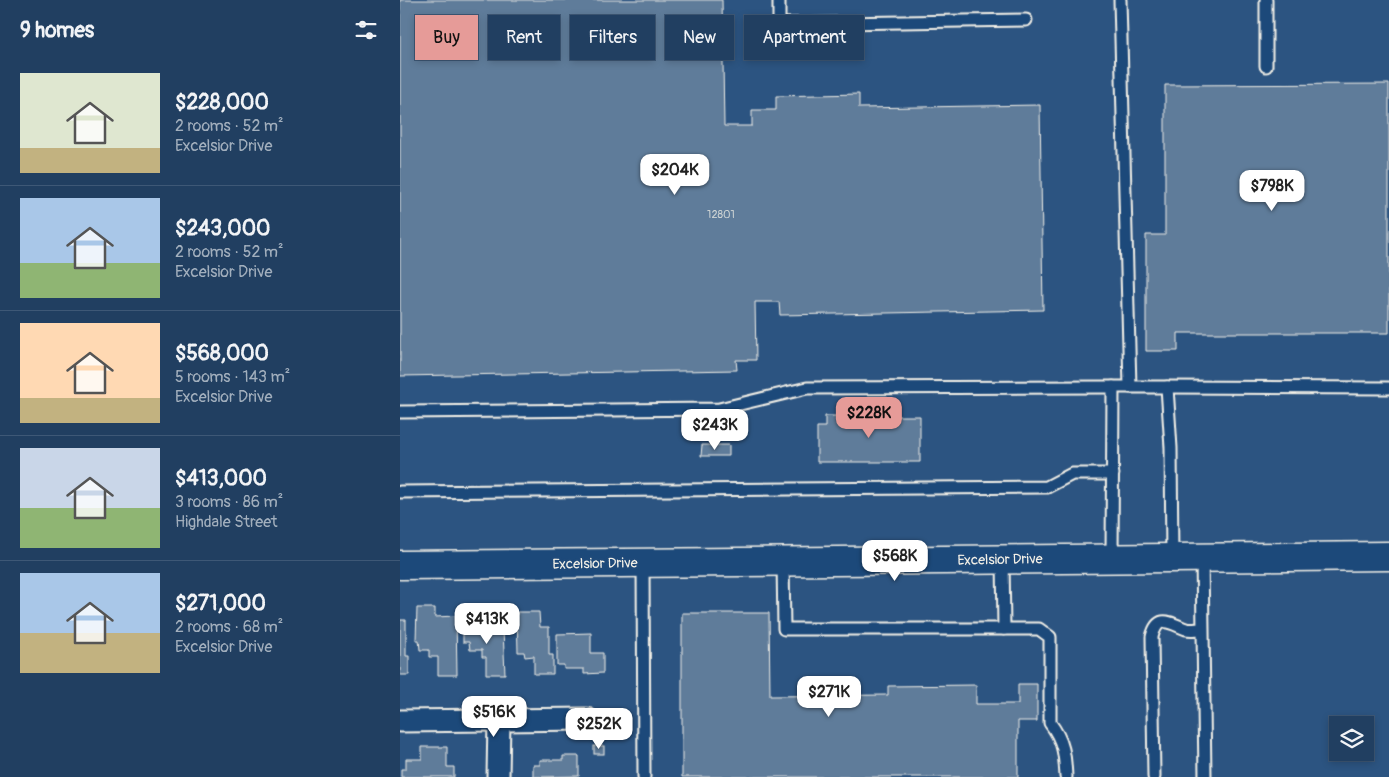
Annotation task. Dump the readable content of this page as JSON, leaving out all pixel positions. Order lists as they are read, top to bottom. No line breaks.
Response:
{"streets":{"main road":["Excelsior Drive"]},"house_numbers":["12801"],"page":{"heading":"9 homes","chip":["Buy","Rent","Filters","New","Apartment"],"list":[{"name":"$228,000","note":"2 rooms · 52 m² · Excelsior Drive"},{"name":"$243,000","note":"2 rooms · 52 m² · Excelsior Drive"},{"name":"$568,000","note":"5 rooms · 143 m² · Excelsior Drive"},{"name":"$413,000","note":"3 rooms · 86 m² · Highdale Street"},{"name":"$271,000","note":"2 rooms · 68 m² · Excelsior Drive"}],"price":["$204K","$798K","$228K","$243K","$568K","$413K","$271K","$516K","$252K"]}}
